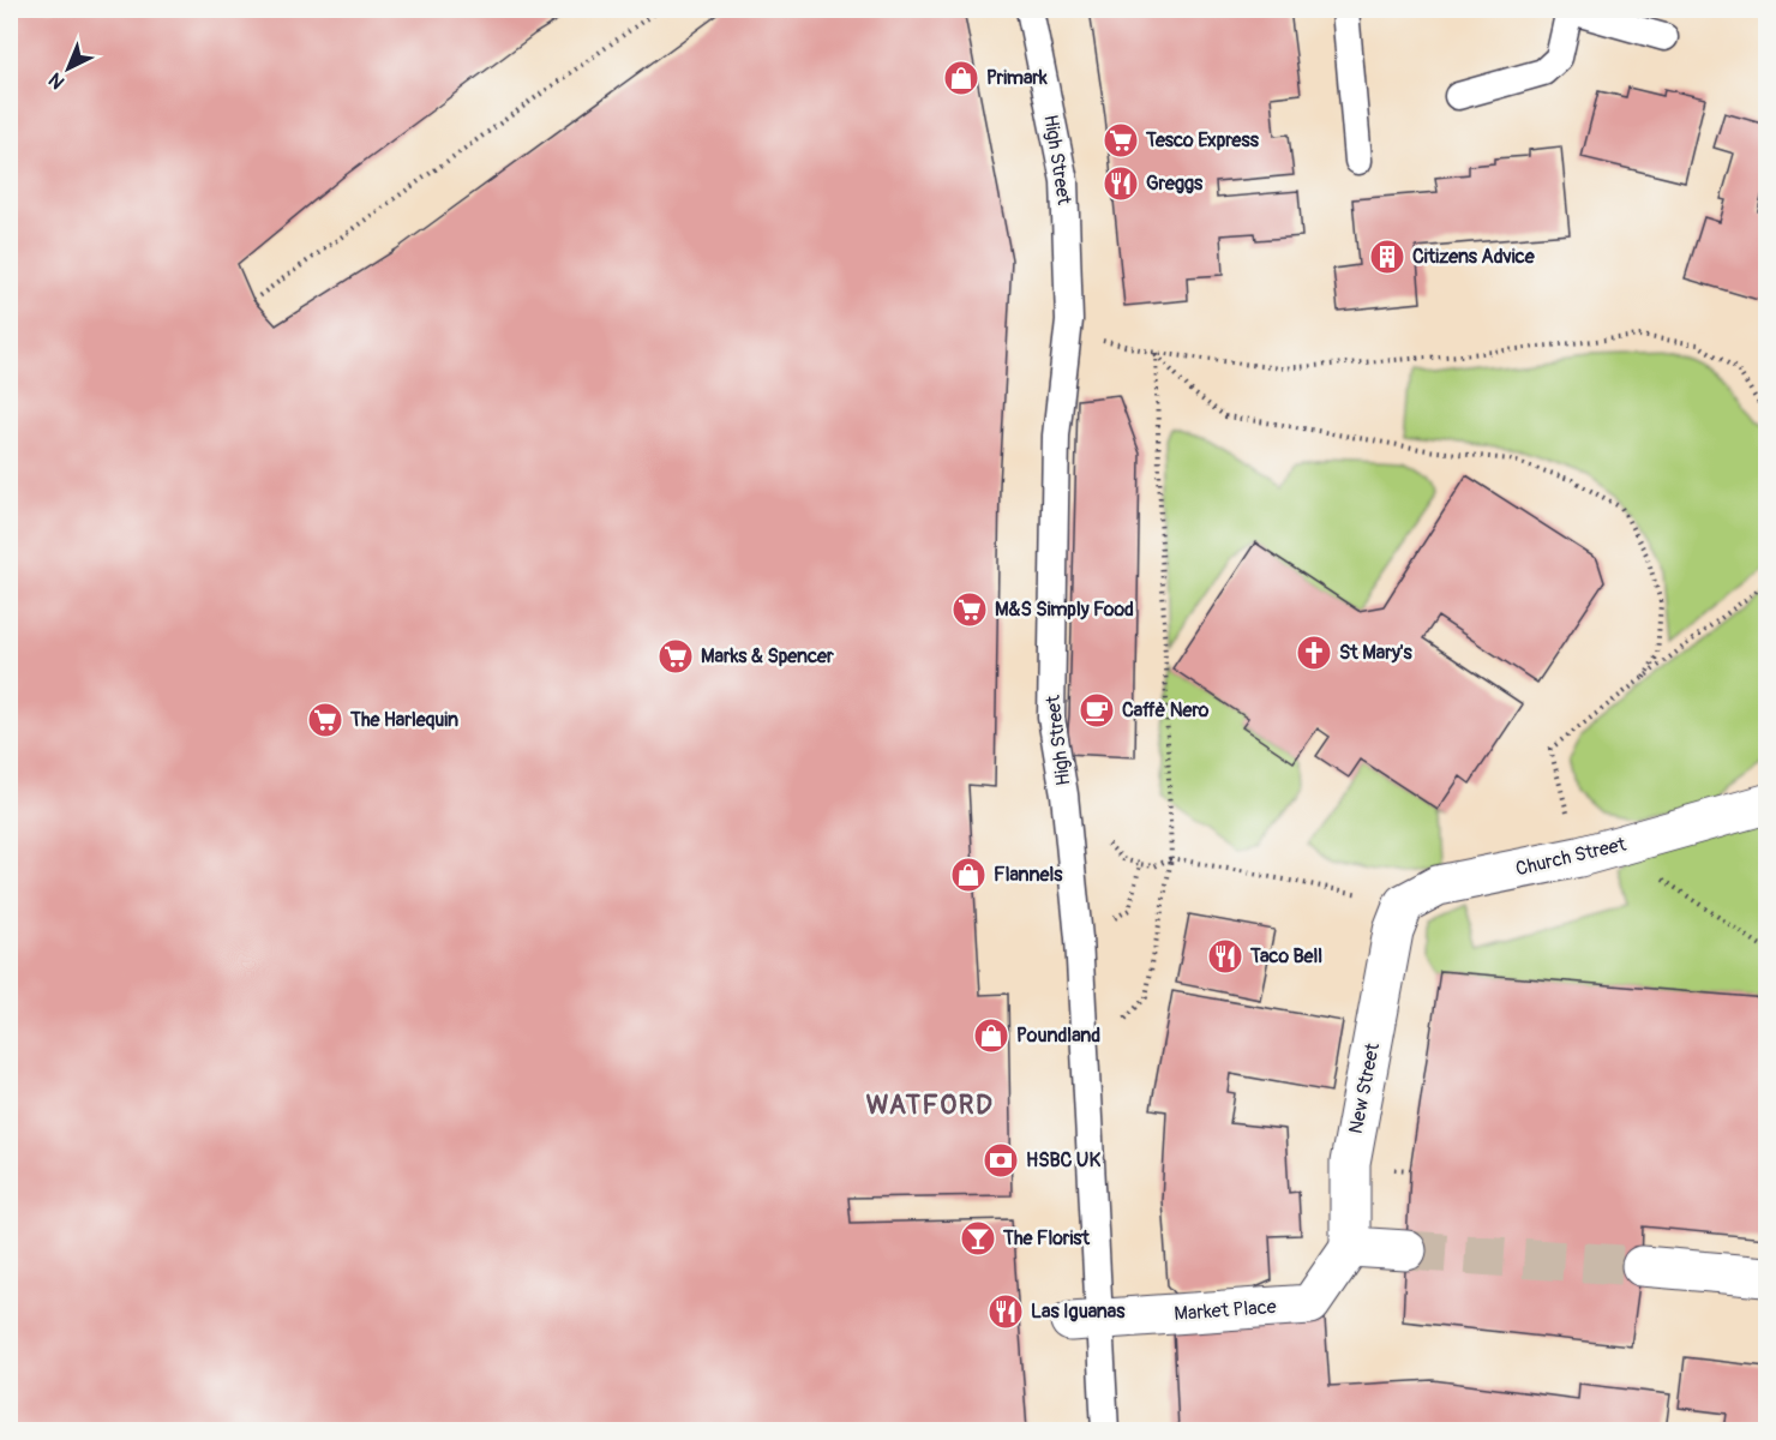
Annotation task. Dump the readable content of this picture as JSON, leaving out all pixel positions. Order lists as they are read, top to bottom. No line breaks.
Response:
{"streets":{"street":["Church Street","New Street","Market Place"],"lane":["High Street"]},"crossings":[["High Street","Market Place"],["Church Street","New Street"],["New Street","Market Place"]],"districts":["WATFORD"],"places":{"shop":["Primark","Flannels","Poundland"],"supermarket":["Tesco Express","M&S Simply Food","Marks & Spencer","The Harlequin"],"restaurant":["Greggs","Taco Bell","Las Iguanas"],"building":["Citizens Advice"],"church":["St Mary's"],"cafe":["Caffè Nero"],"bank":["HSBC UK"],"bar":["The Florist"]},"north":"bottom left"}
